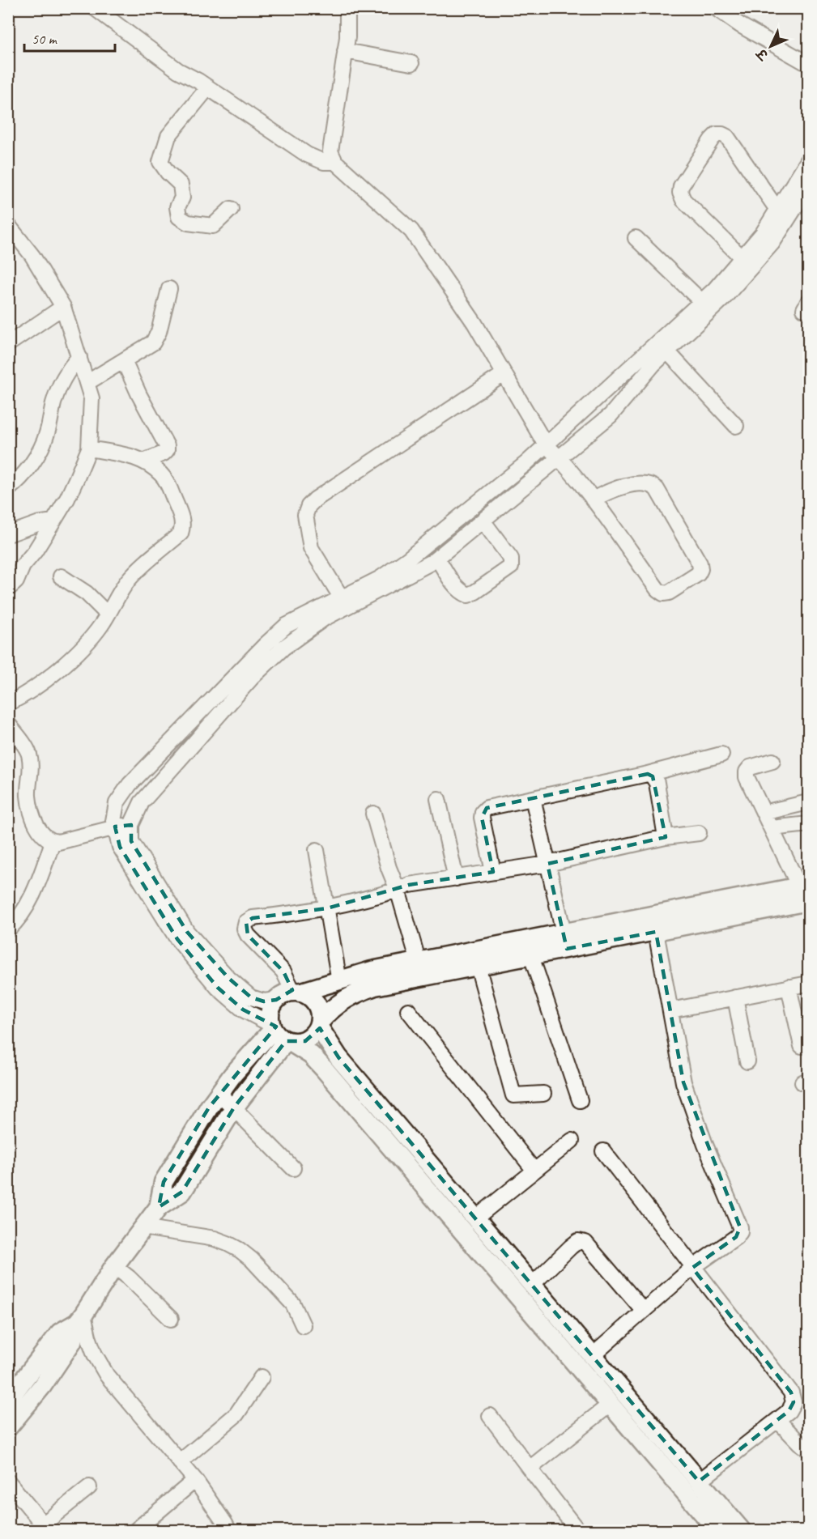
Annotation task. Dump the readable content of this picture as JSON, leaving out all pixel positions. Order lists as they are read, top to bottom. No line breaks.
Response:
{"scale_bar":"50 m","north":"bottom left"}
